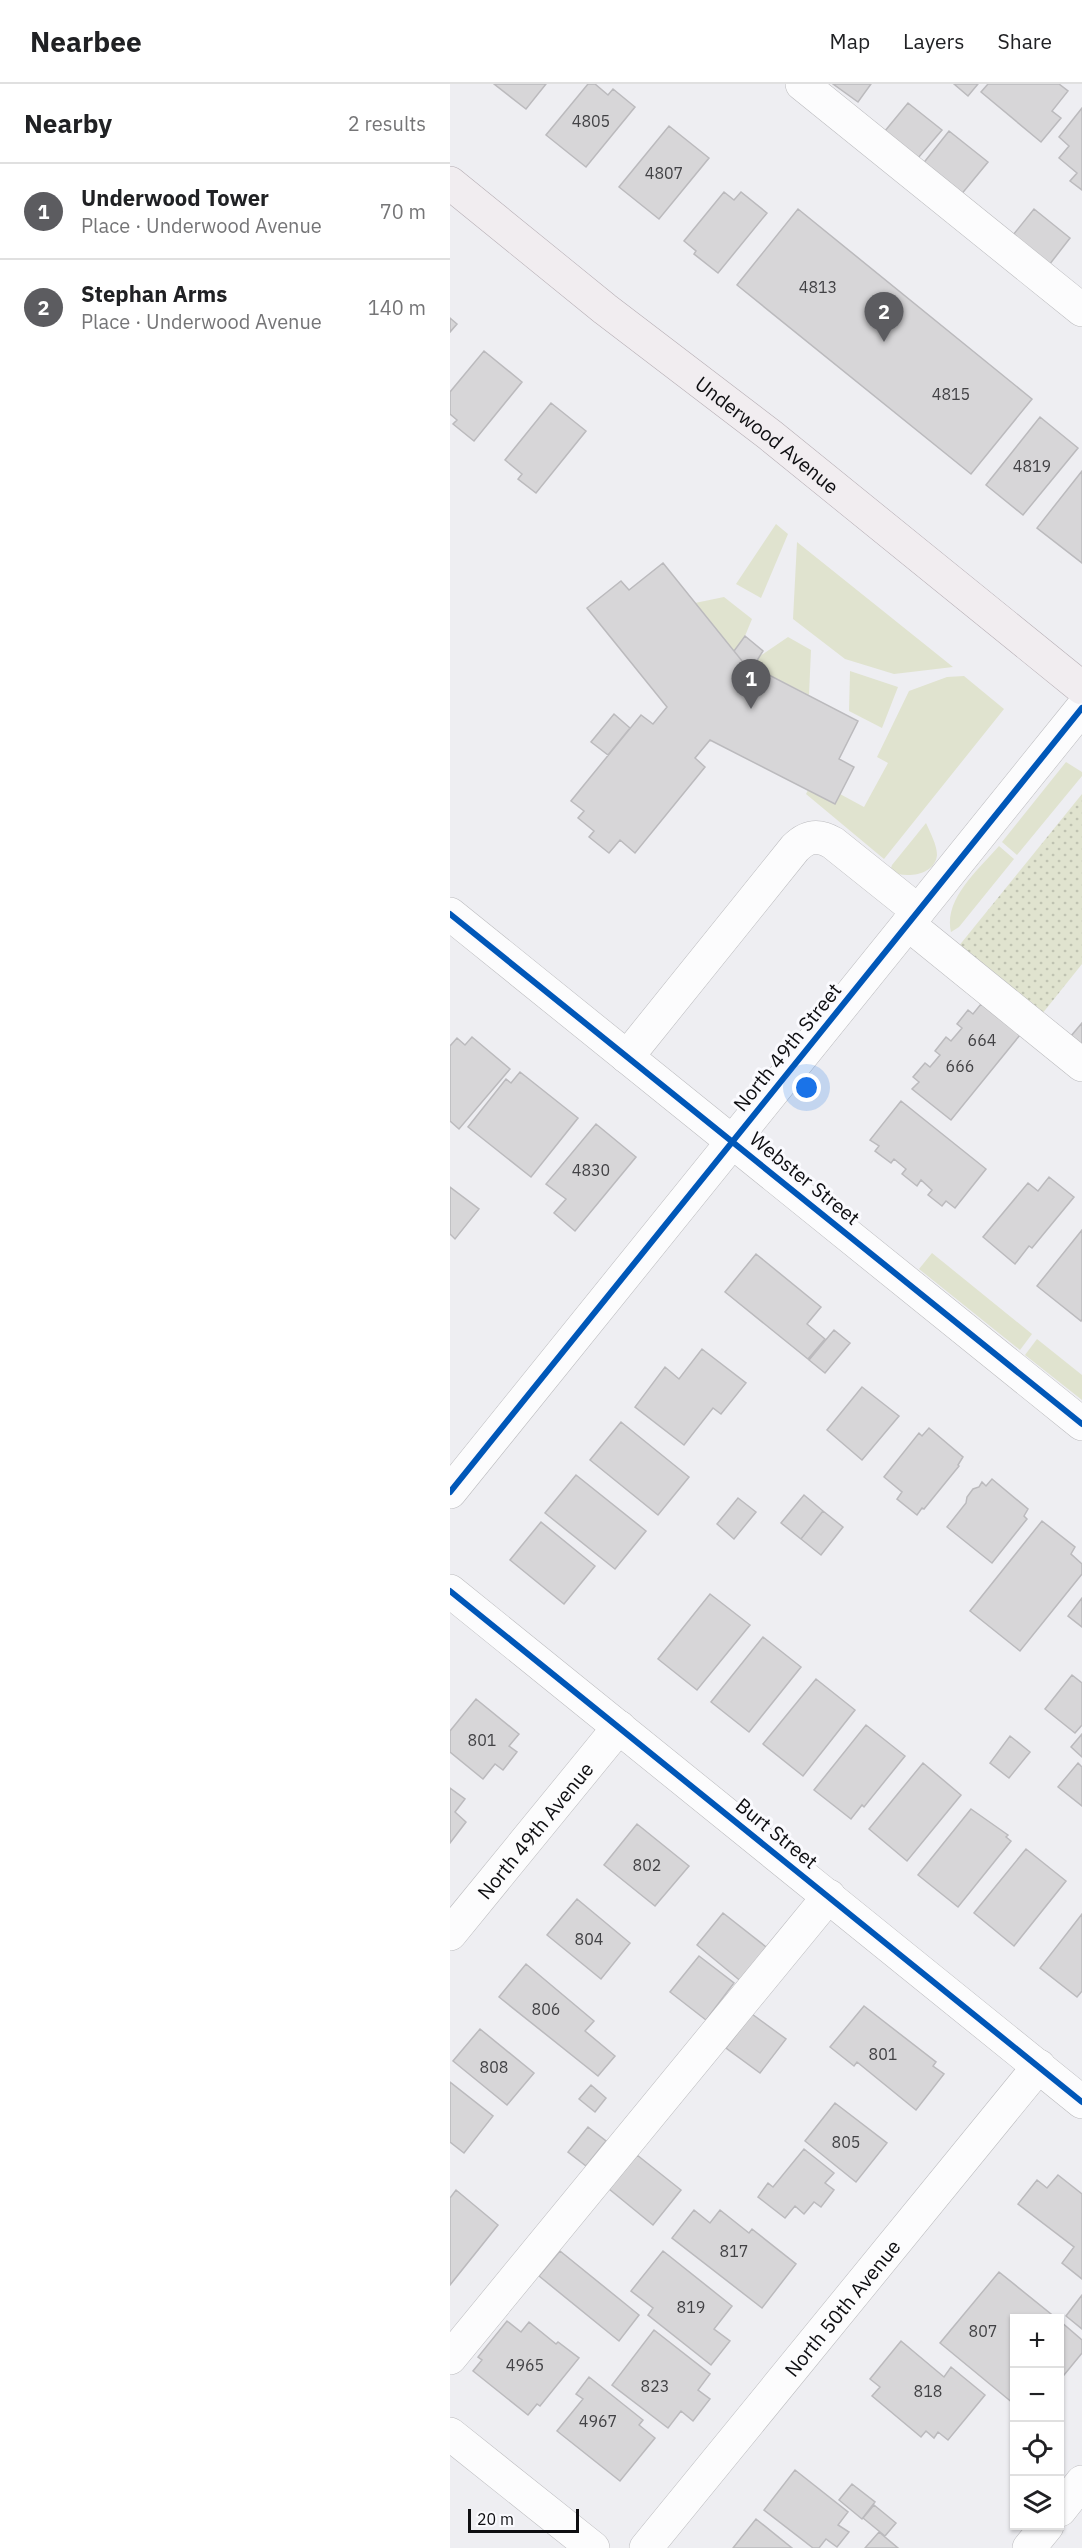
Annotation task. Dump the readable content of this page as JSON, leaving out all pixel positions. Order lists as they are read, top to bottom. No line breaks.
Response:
{"streets":{"main road":["Underwood Avenue"],"street":["North 49th Street","Webster Street","North 49th Avenue","Burt Street","North 50th Avenue"]},"crossings":[["North 49th Street","Webster Street"],["North 49th Avenue","Burt Street"],["Burt Street","North 50th Avenue"]],"house_numbers":["4805","4807","4813","4815","4819","664","666","4830","801","802","804","806","801","808","805","817","819","807","4965","823","818","4967"],"scale_bar":"20 m","page":{"header":"Nearbee","nav":["Map","Layers","Share"],"heading":["Nearby","2 results"],"list":[{"mark":"1","name":"Underwood Tower","note":"Place · Underwood Avenue","value":"70 m"},{"mark":"2","name":"Stephan Arms","note":"Place · Underwood Avenue","value":"140 m"}],"pins":["2","1"],"map_buttons":["+","−"],"scale":"20 m"}}
